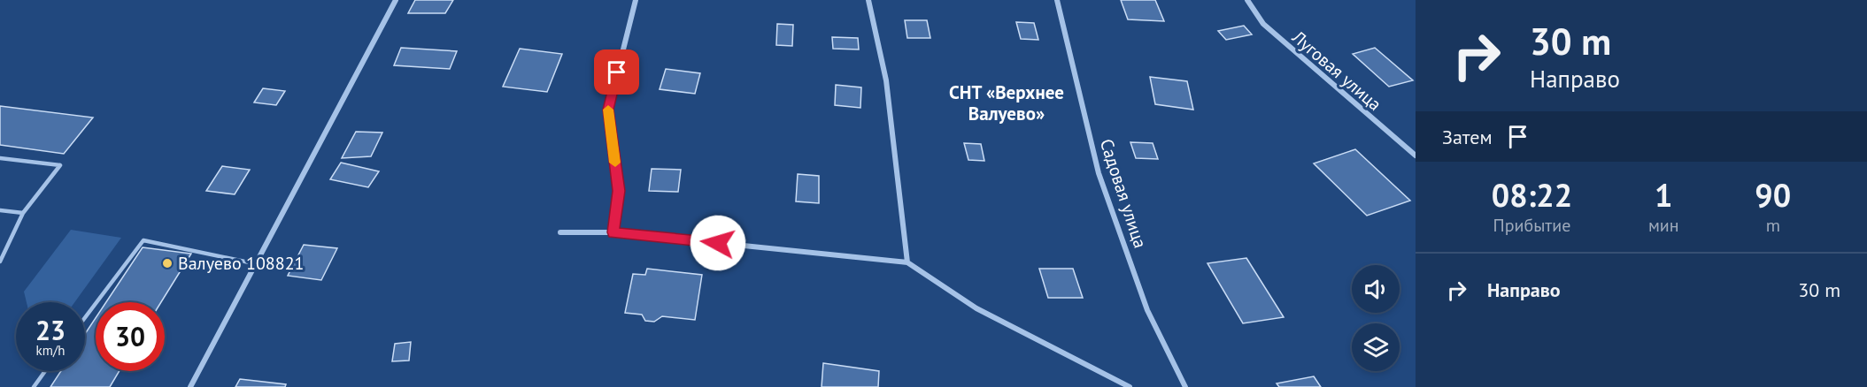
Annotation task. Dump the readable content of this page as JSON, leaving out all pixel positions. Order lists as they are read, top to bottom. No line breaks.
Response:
{"streets":{"street":["Луговая улица","Садовая улица"]},"districts":["СНТ «Верхнее Валуево»"],"places":["Валуево 108821"],"page":{"turn":["30 m","Направо"],"then":"Затем","eta":["08:22","Прибытие","1","мин","90","m"],"list":[{"name":"Направо","value":"30 m"}],"speed":"23 km/h","limit":"30"}}
